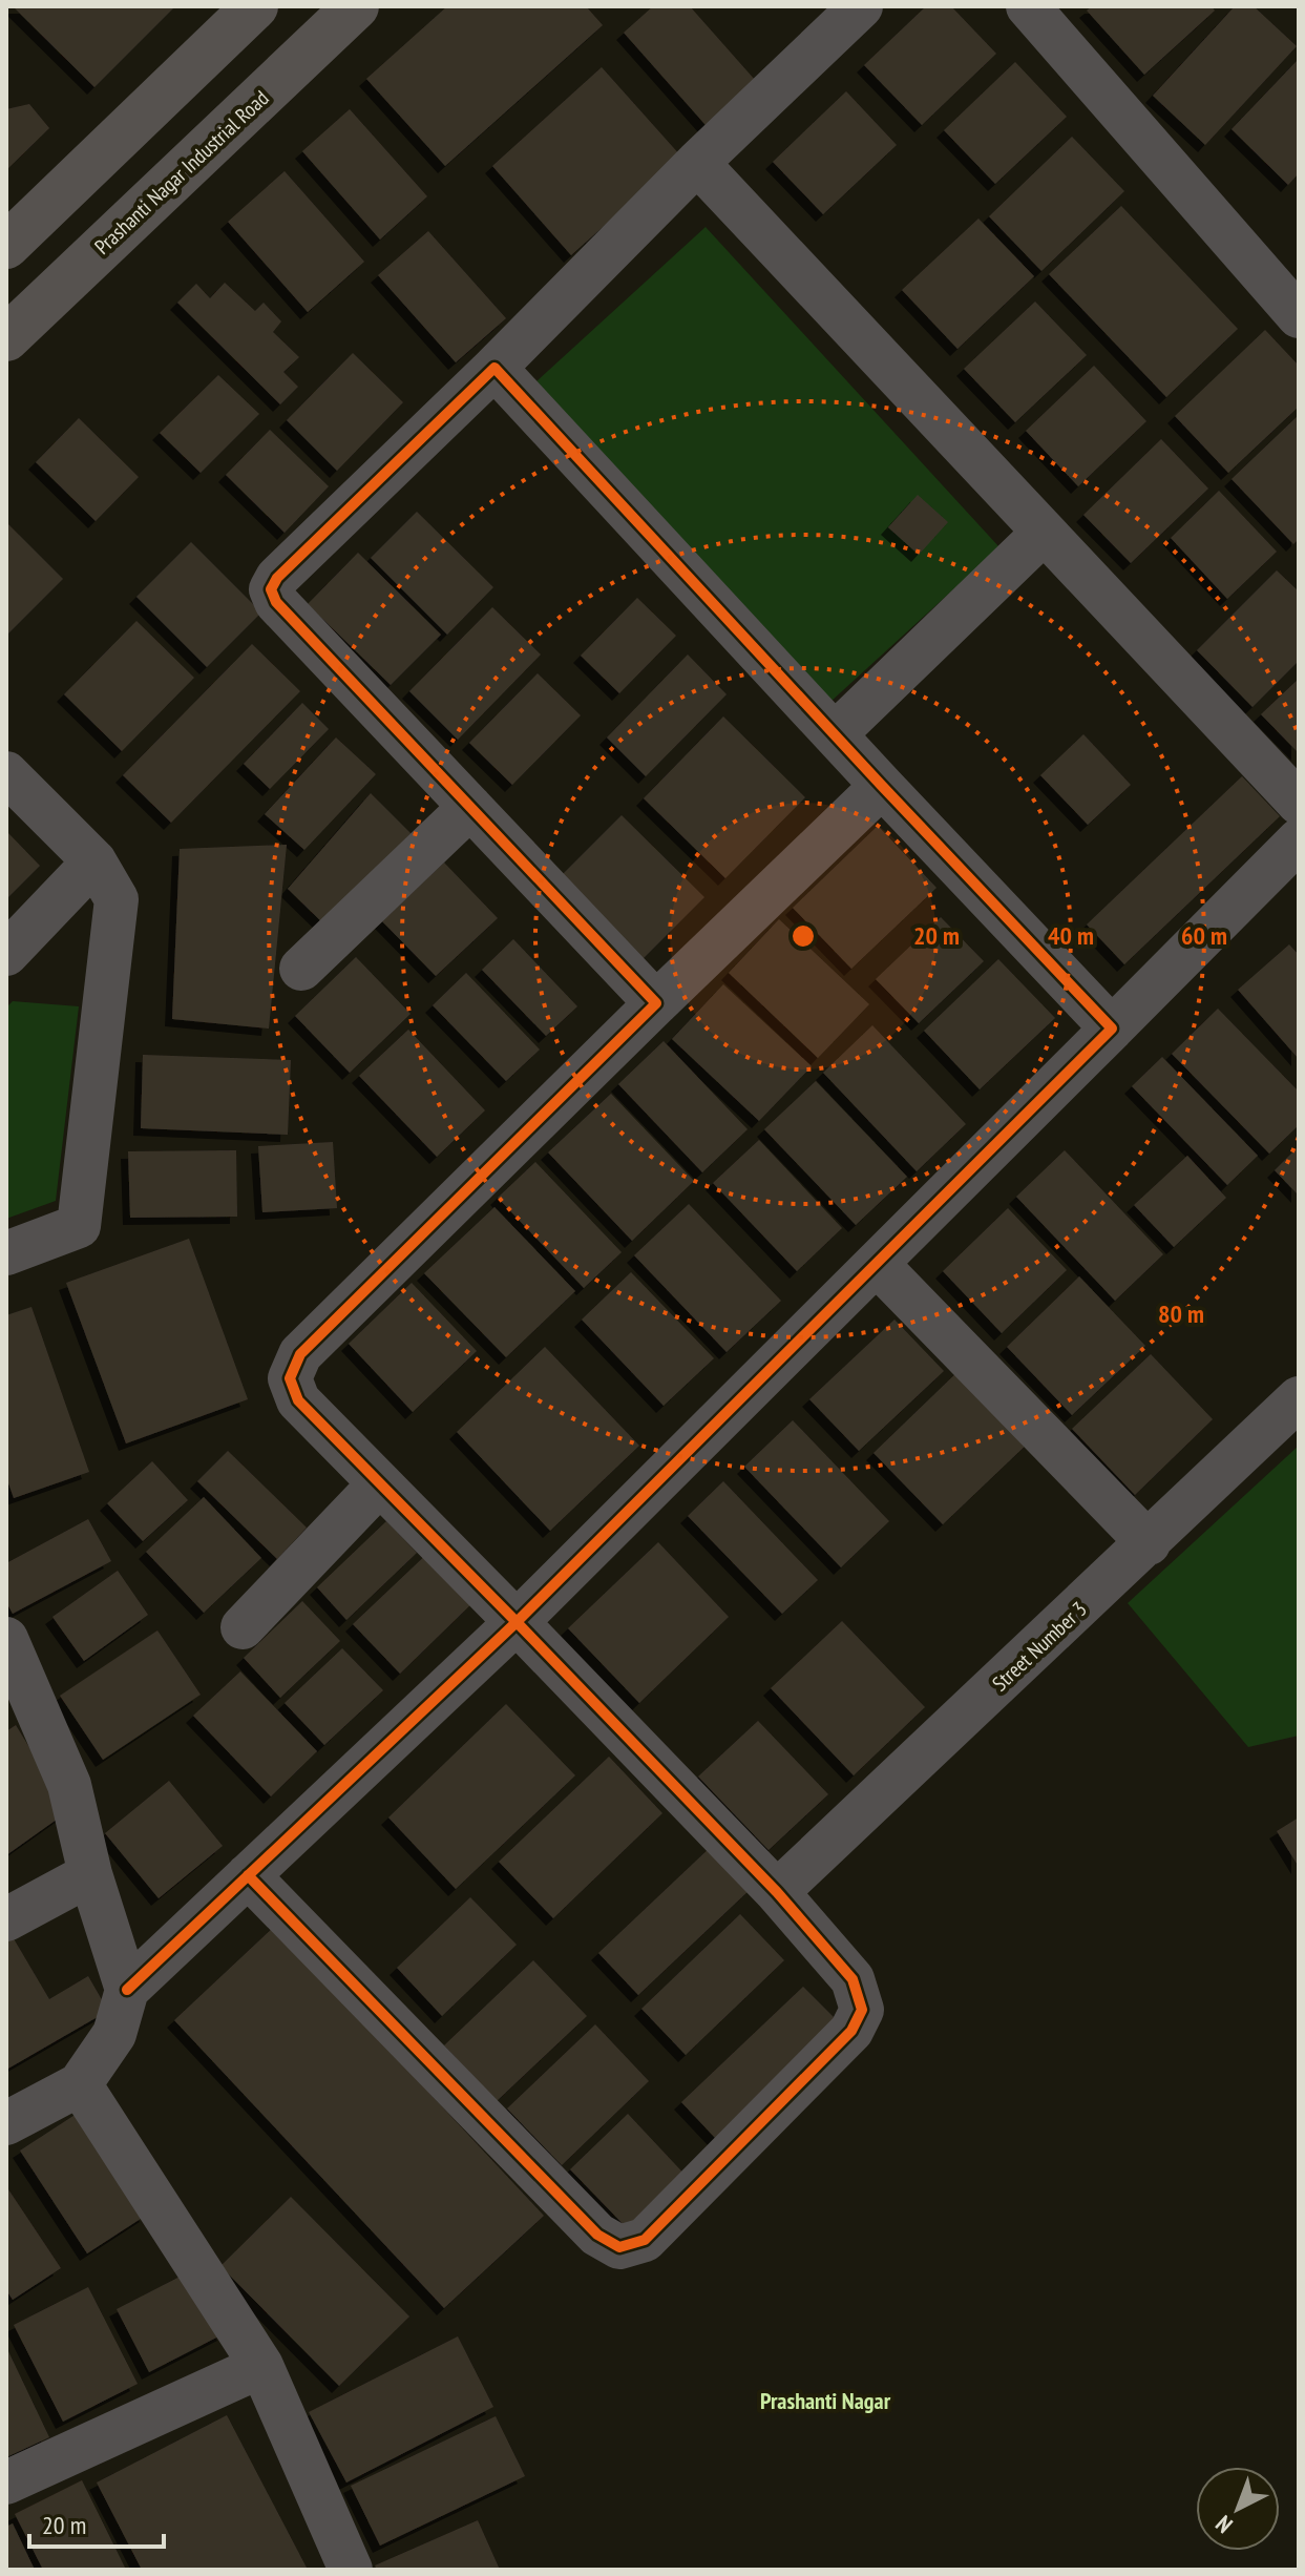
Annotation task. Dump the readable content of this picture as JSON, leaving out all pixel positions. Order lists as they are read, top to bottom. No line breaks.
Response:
{"streets":{"street":["Prashanti Nagar Industrial Road","Street Number 3"]},"districts":["Prashanti Nagar"],"scale_bar":"20 m","north":"bottom left","rings":["20 m","40 m","60 m","80 m"]}
